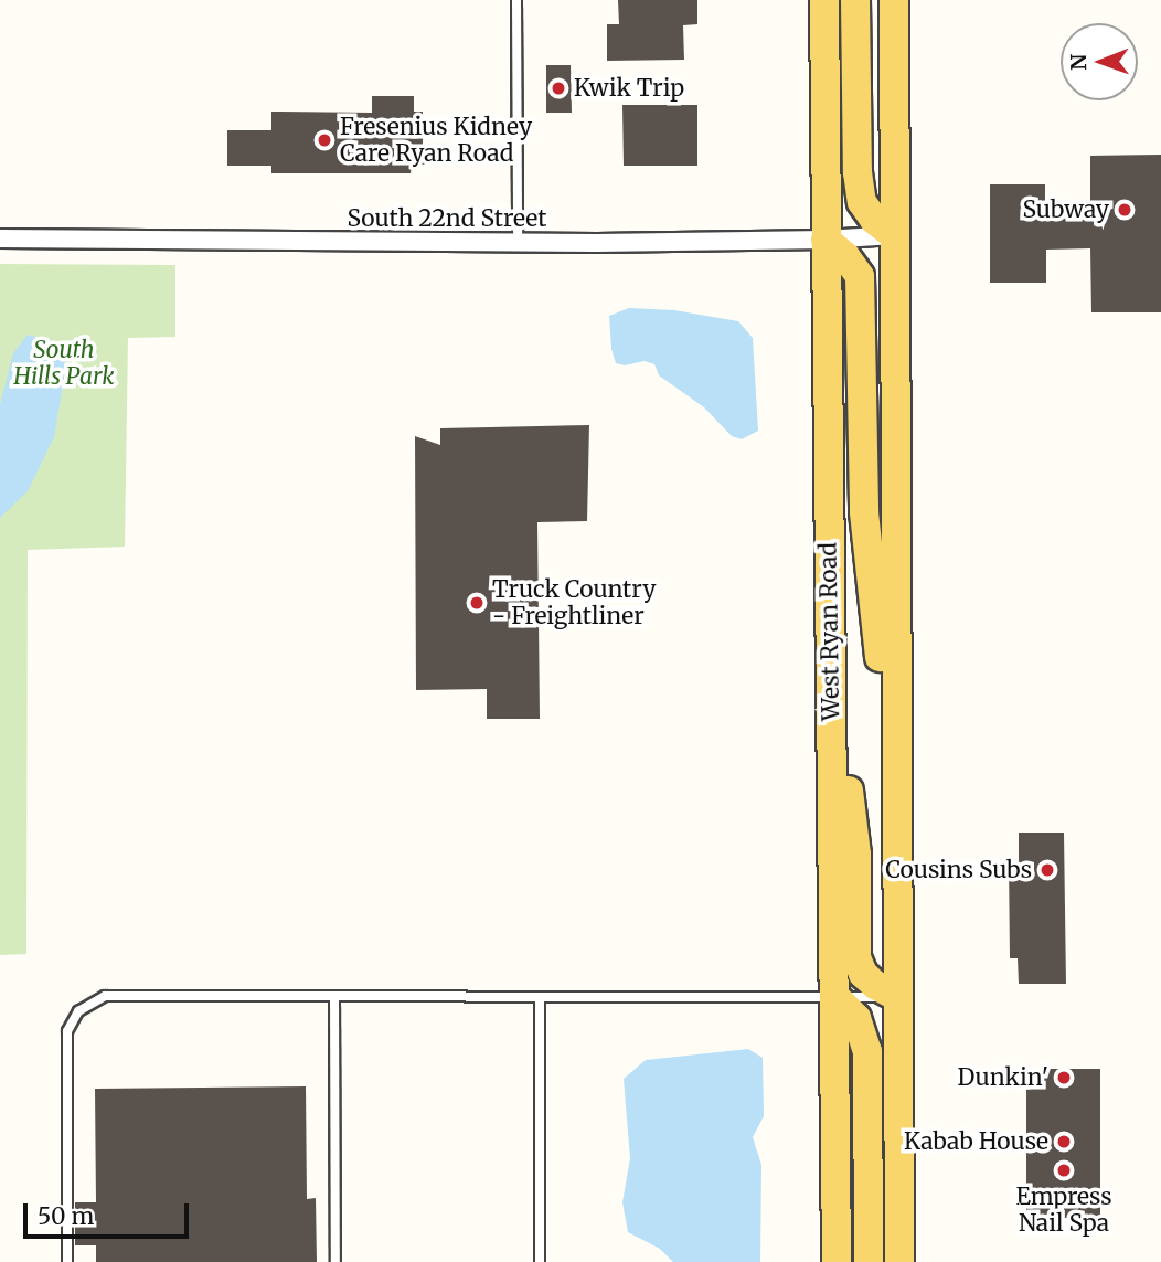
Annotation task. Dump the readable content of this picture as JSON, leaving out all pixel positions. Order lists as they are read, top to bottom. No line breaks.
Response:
{"streets":{"main road":["West Ryan Road"],"street":["South 22nd Street"]},"crossings":[["South 22nd Street","West Ryan Road"]],"parks":["South Hills Park"],"places":["Kwik Trip","Fresenius Kidney Care Ryan Road","Subway","Truck Country - Freightliner","Cousins Subs","Dunkin'","Kabab House","Empress Nail Spa"],"scale_bar":"50 m","north":"left"}
